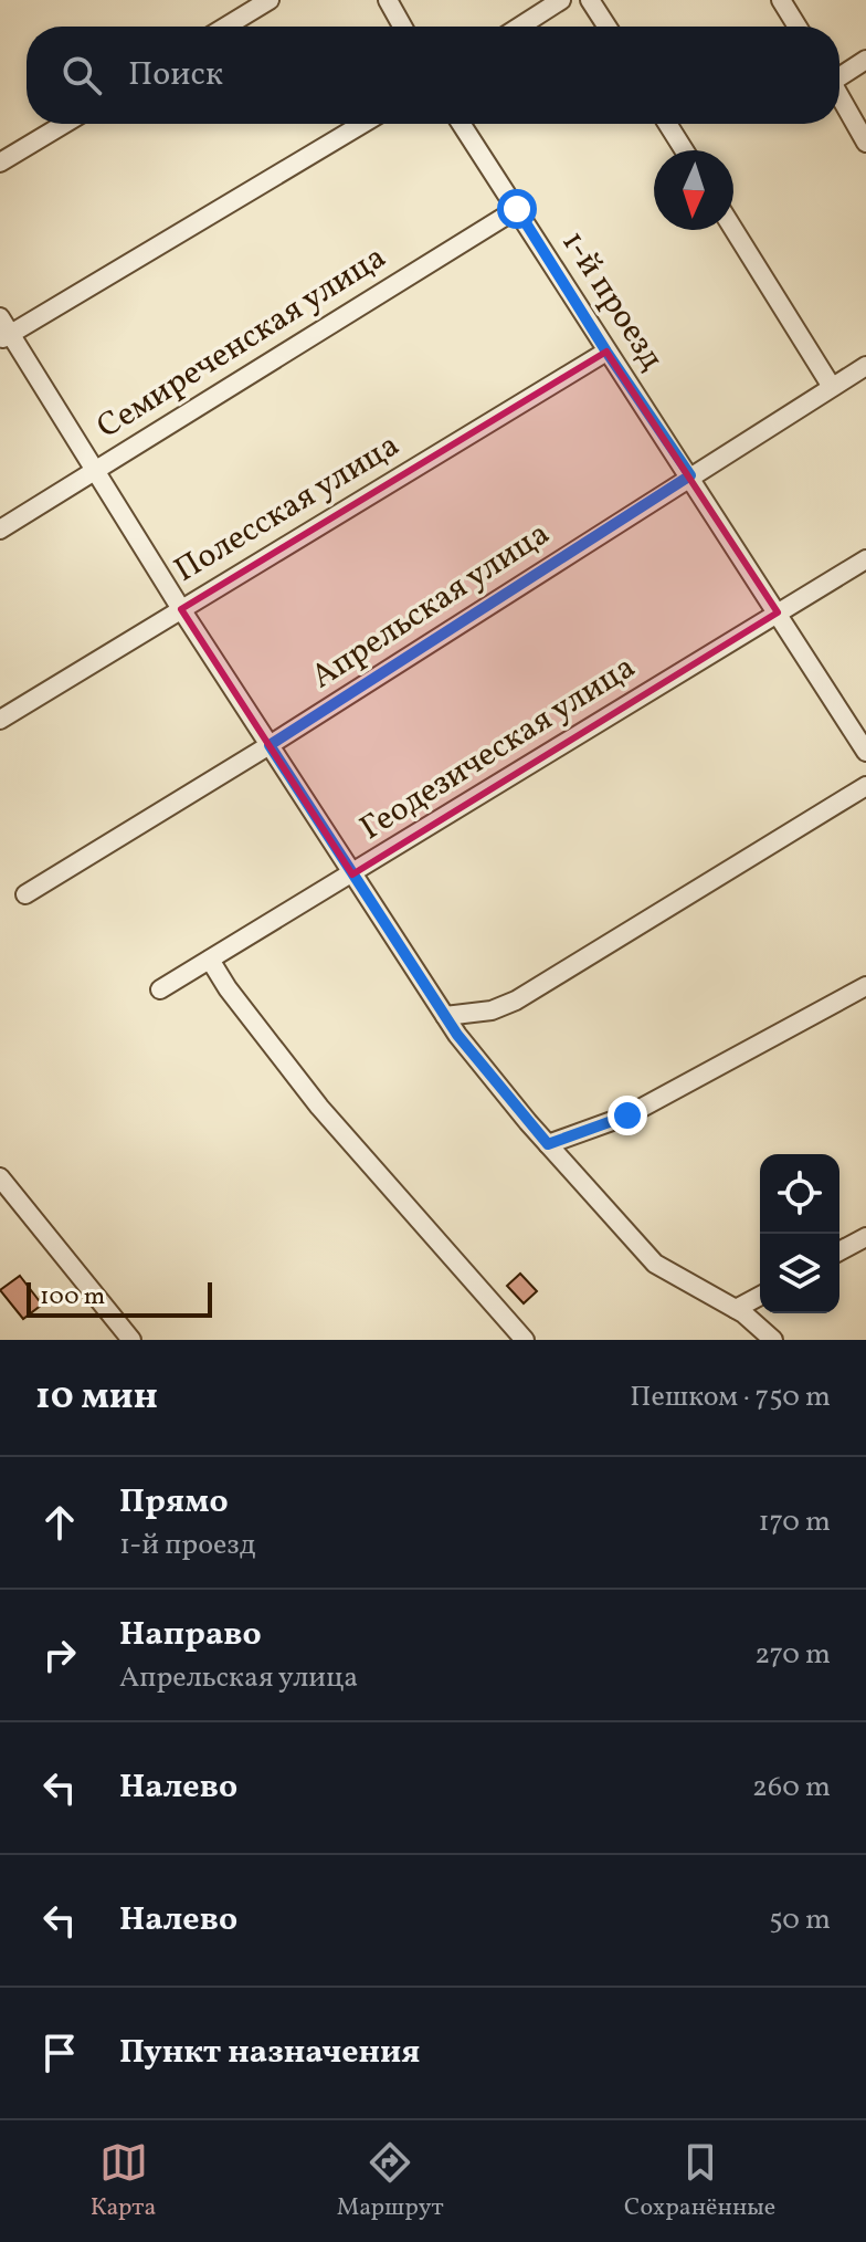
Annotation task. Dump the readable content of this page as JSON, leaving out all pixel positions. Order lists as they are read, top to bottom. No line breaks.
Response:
{"streets":{"street":["1-й проезд","Семиреченская улица","Полесская улица","Апрельская улица","Геодезическая улица"]},"crossings":[["1-й проезд","Семиреченская улица"],["1-й проезд","Полесская улица"],["1-й проезд","Апрельская улица"],["1-й проезд","Геодезическая улица"]],"scale_bar":"100 m","north":"bottom","page":{"search":"Поиск","scale":"100 m","heading":["10 мин","Пешком · 750 m"],"list":[["Прямо","1-й проезд","170 m"],["Направо","Апрельская улица","270 m"],["Налево","260 m"],["Налево","50 m"],"Пункт назначения"],"nav":["Карта","Маршрут","Сохранённые"]}}
